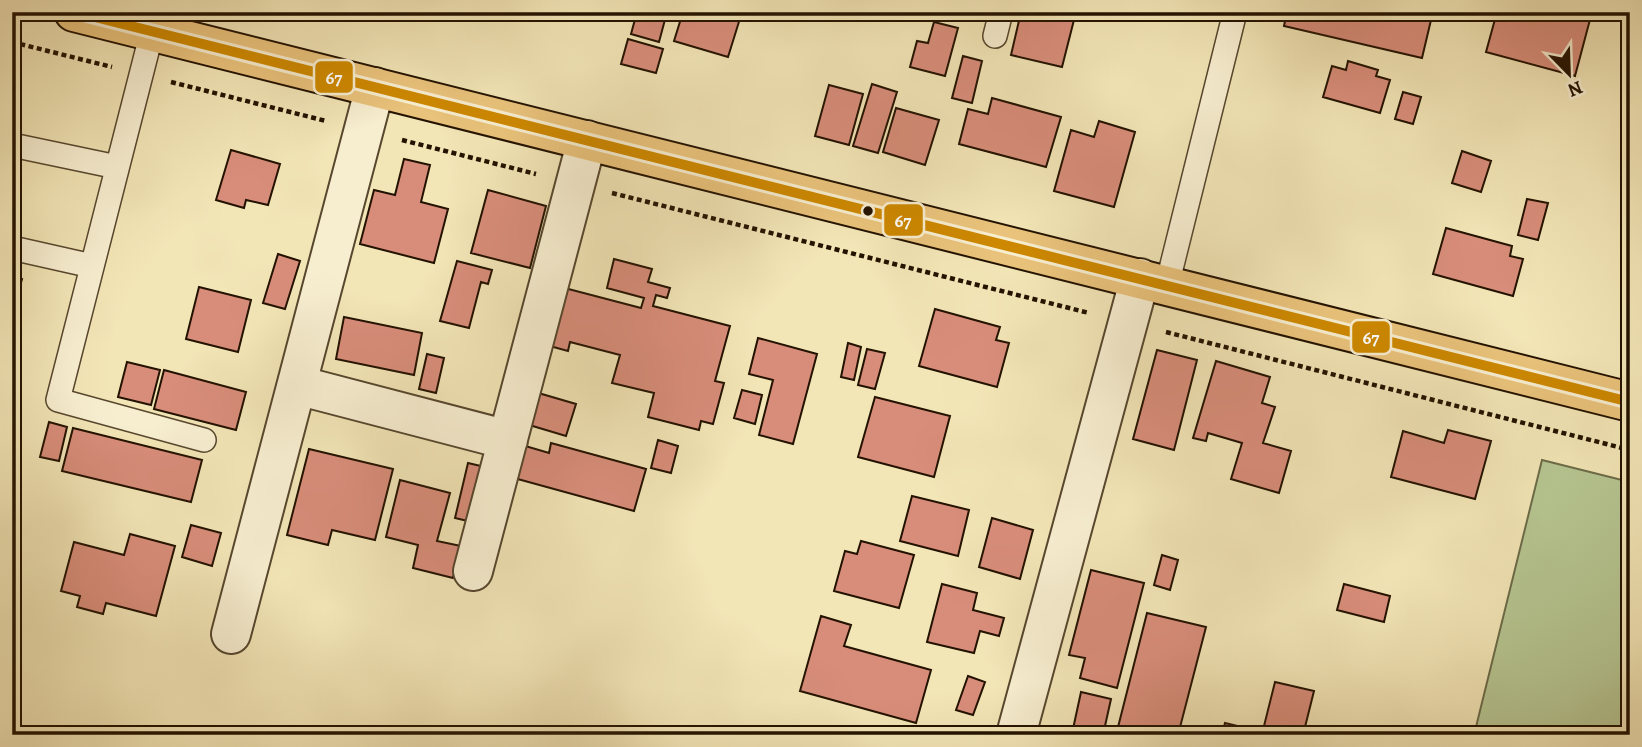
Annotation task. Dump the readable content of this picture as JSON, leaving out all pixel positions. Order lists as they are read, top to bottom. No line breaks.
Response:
{"lines":["transit line 67"],"north":"bottom right"}
